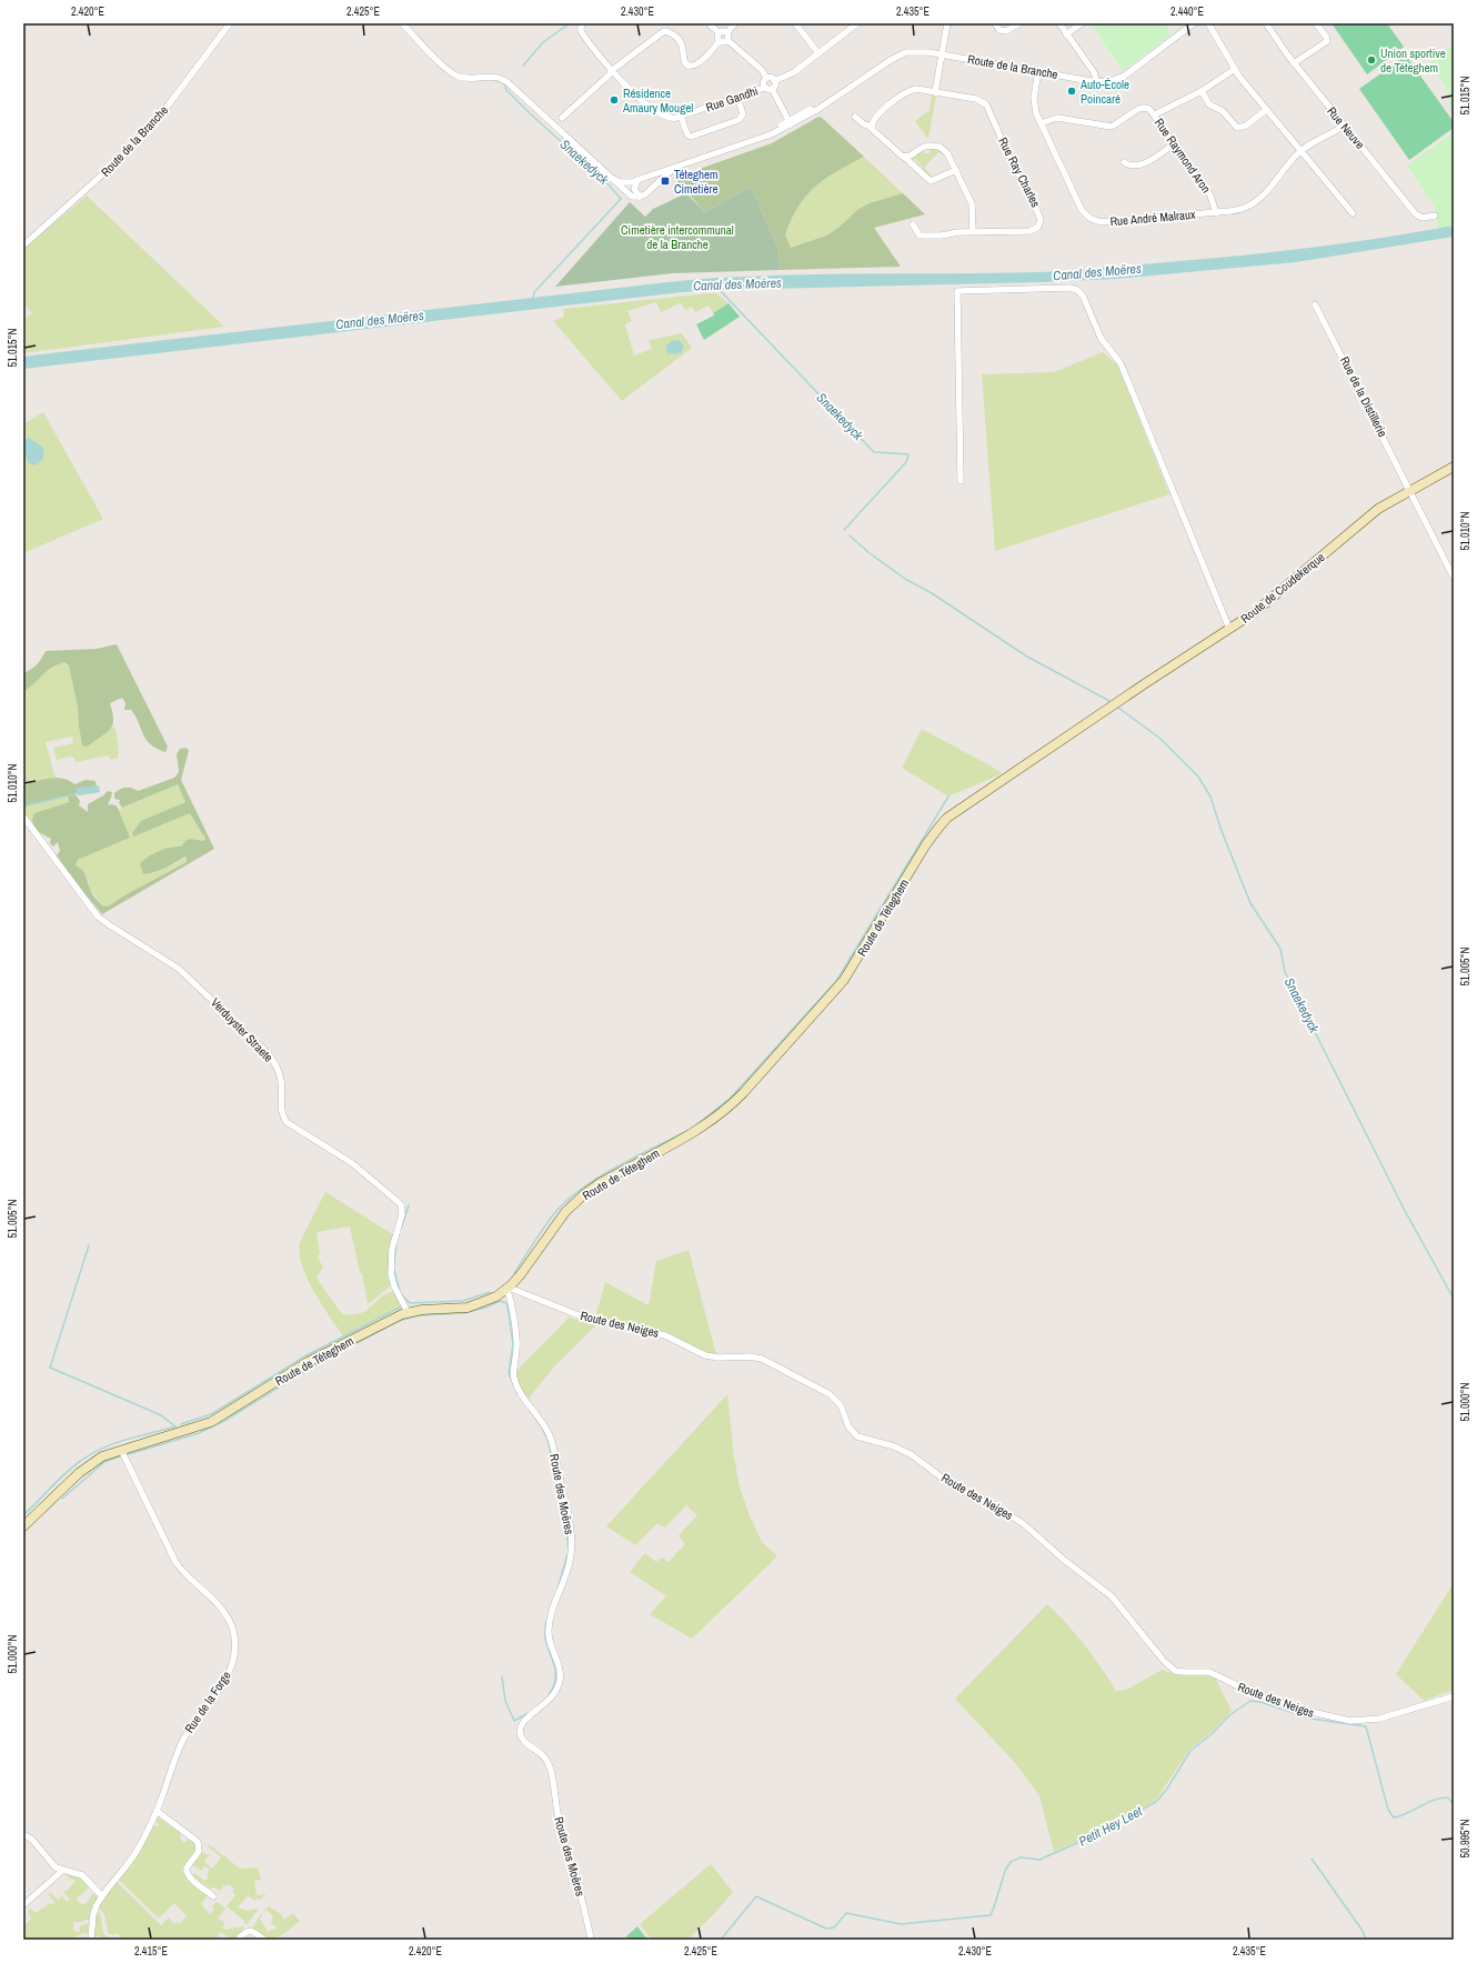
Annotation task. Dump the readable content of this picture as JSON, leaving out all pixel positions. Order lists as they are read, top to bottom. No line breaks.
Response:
{"streets":{"main road":["Route de Coudekerque","Route de Téteghem"],"street":["Route de la Branche","Rue Gandhi","Rue Neuve","Rue Raymond Aron","Rue Ray Charles","Rue André Malraux","Rue de la Distillerie","Verduyster Straete","Route des Neiges","Route des Moëres","Rue de la Forge"]},"crossings":[["Route de la Branche","Rue Gandhi"],["Route de la Branche","Rue André Malraux"],["Rue Neuve","Rue André Malraux"],["Rue Raymond Aron","Rue André Malraux"],["Rue de la Distillerie","Route de Coudekerque"],["Route de Coudekerque","Route de Téteghem"],["Route de Téteghem","Verduyster Straete"],["Route de Téteghem","Route des Neiges"],["Route de Téteghem","Route des Moëres"],["Route de Téteghem","Rue de la Forge"],["Route des Neiges","Route des Moëres"]],"water":["Snaekedyck","Canal des Moëres","Petit Hey Leet"],"parks":["Cimetière intercommunal de la Branche"],"places":{"other":["Union sportive de Téteghem","Auto-École Poincaré","Résidence Amaury Mougel"],"transit":["Téteghem Cimetière"]},"coordinates":["2.420°E","2.425°E","2.430°E","2.435°E","2.440°E","51.015°N","51.010°N","51.005°N","51.000°N","50.995°N","2.415°E"]}
